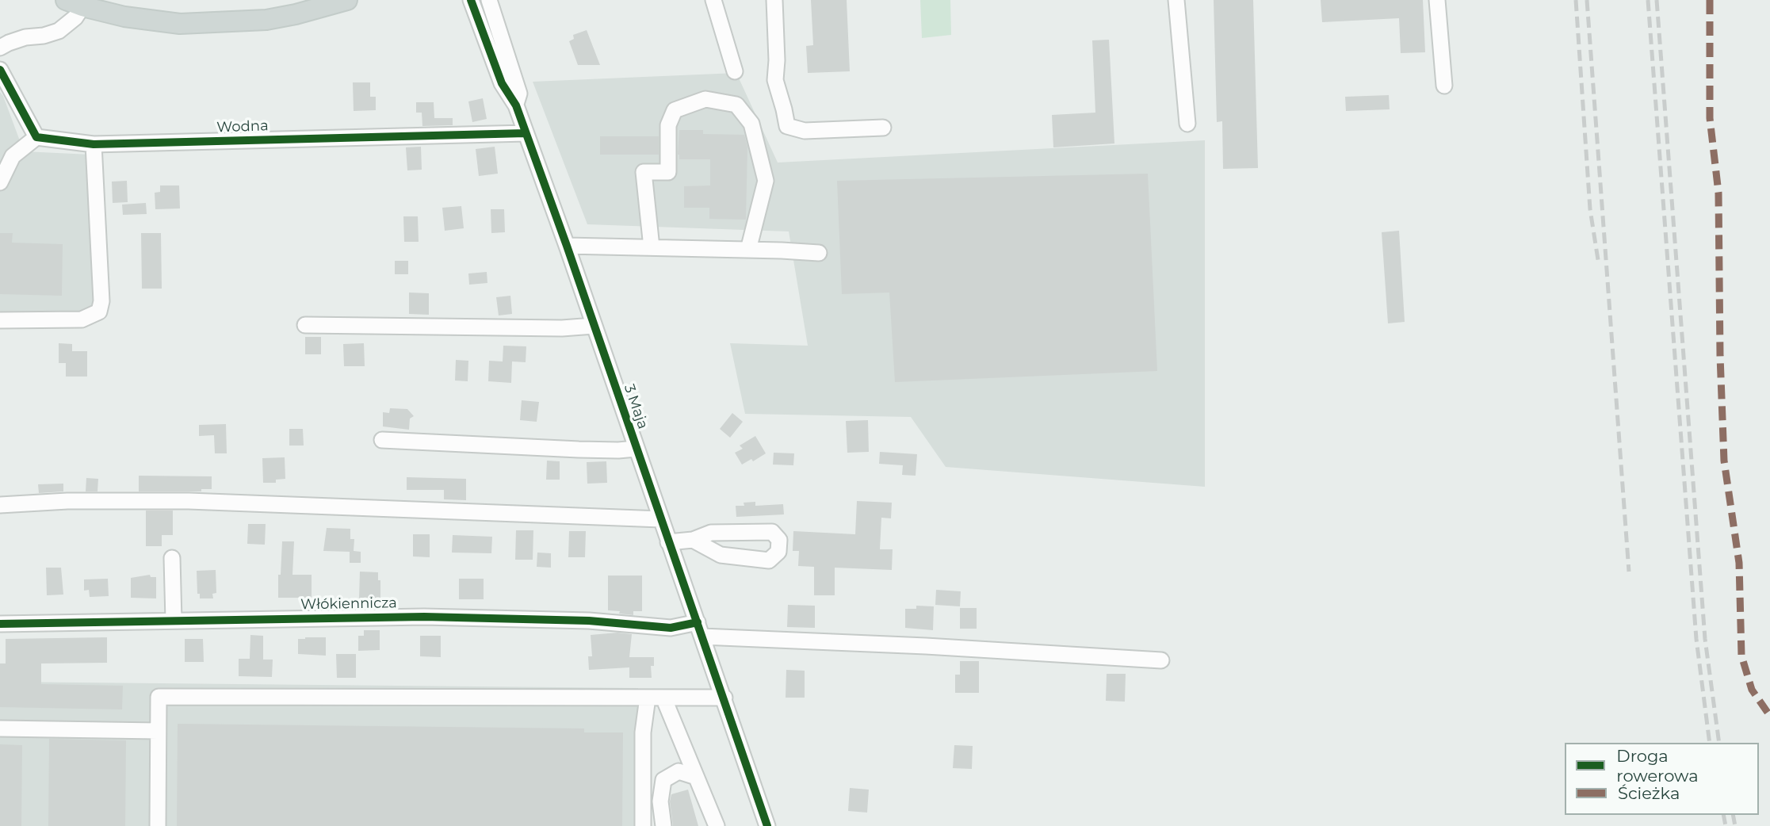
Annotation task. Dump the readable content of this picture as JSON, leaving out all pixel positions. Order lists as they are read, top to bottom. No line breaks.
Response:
{"streets":{"street":["Wodna","3 Maja","Włókiennicza"]},"crossings":[["Wodna","3 Maja"],["3 Maja","Włókiennicza"]],"legend":["Droga rowerowa","Ścieżka"]}
